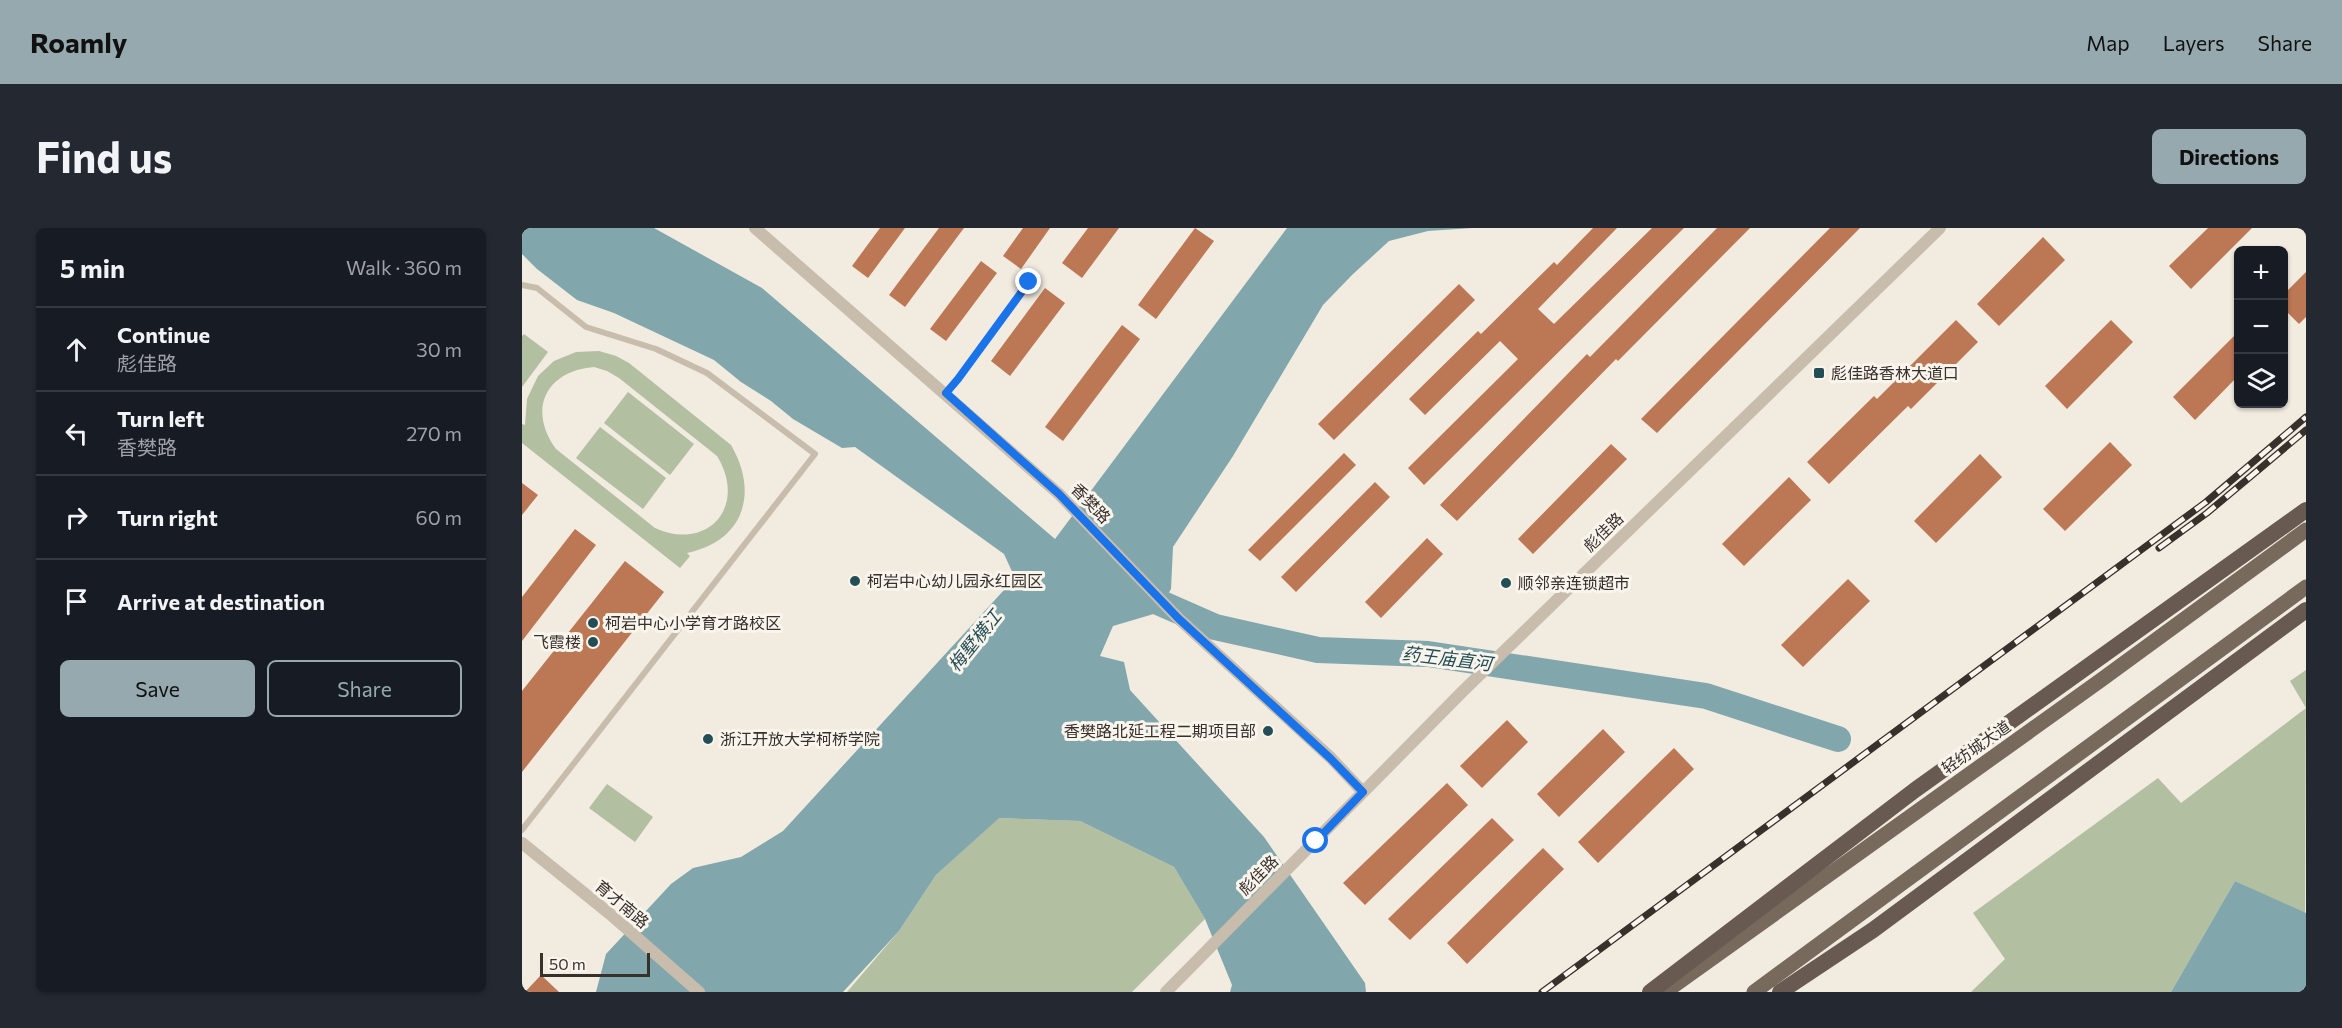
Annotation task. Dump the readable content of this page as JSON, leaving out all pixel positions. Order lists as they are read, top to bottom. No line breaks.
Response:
{"streets":{"main road":["轻纺城大道"],"street":["香樊路","彪佳路","育才南路"]},"crossings":[["香樊路","彪佳路"]],"water":["梅墅横江","药王庙直河"],"places":{"transit":["彪佳路香林大道口"],"other":["柯岩中心幼儿园永红园区","顺邻亲连锁超市","柯岩中心小学育才路校区","飞霞楼","香樊路北延工程二期项目部","浙江开放大学柯桥学院"]},"scale_bar":"50 m","page":{"header":"Roamly","nav":["Map","Layers","Share"],"buttons":["Directions",["Save","Share"]],"title":"Find us","heading":["5 min","Walk · 360 m"],"map_buttons":["+","−"],"list":[["Continue","彪佳路","30 m"],["Turn left","香樊路","270 m"],["Turn right","60 m"],"Arrive at destination"],"scale":"50 m"}}
